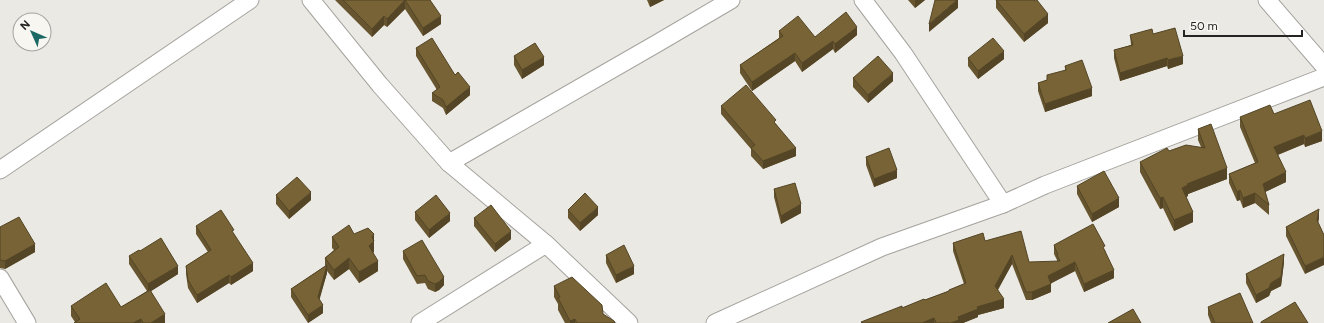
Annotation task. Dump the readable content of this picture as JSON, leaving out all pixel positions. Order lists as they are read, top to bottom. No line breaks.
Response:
{"scale_bar":"50 m","north":"top left"}
